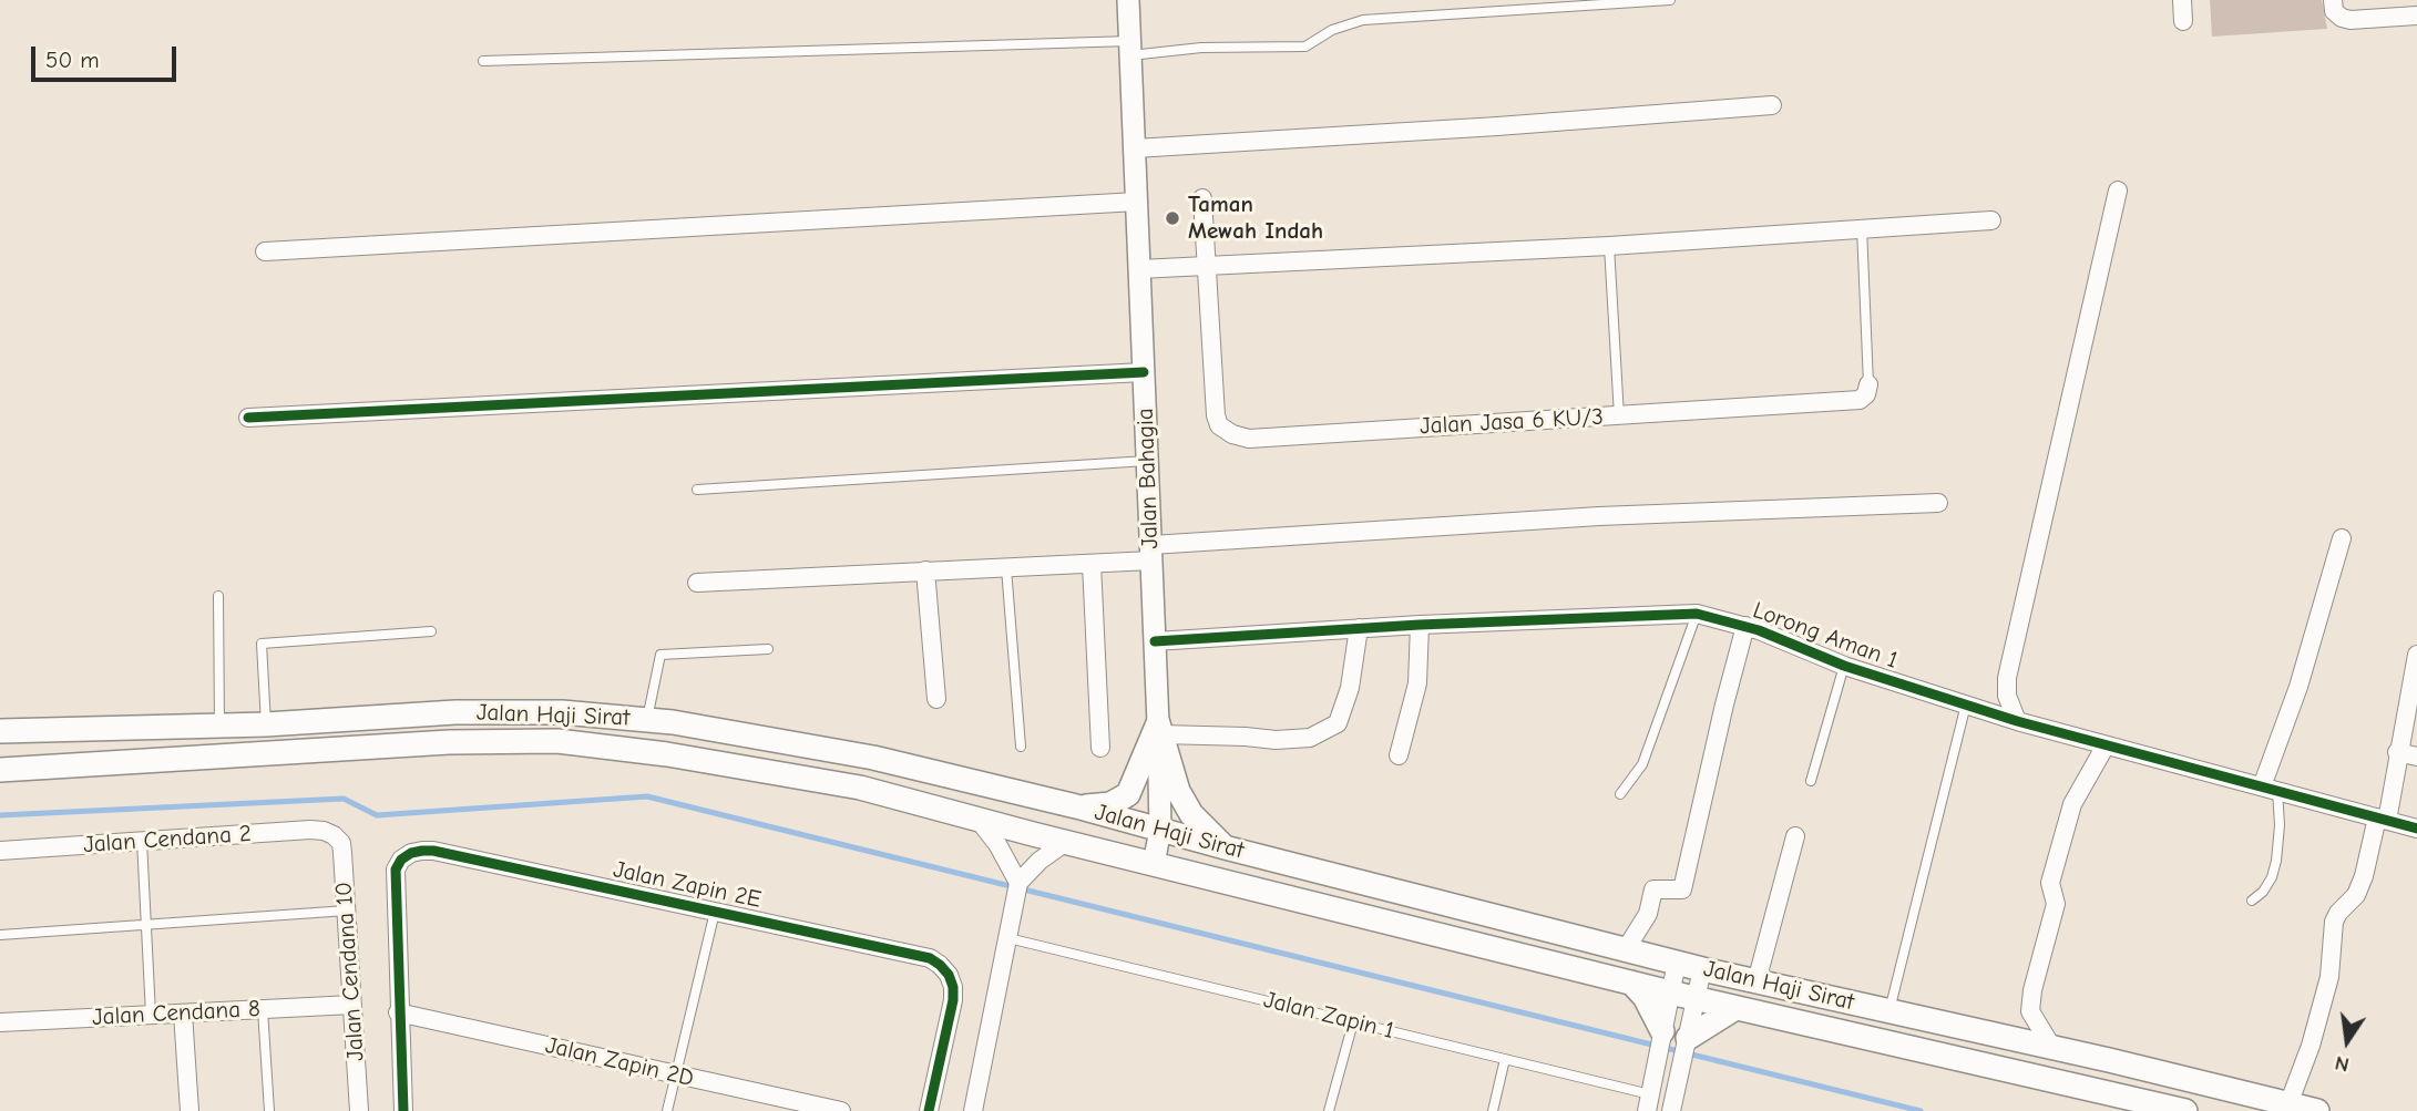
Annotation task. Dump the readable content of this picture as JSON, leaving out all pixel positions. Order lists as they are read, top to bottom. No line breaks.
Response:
{"streets":{"main road":["Jalan Haji Sirat"],"street":["Jalan Jasa 6 KU/3","Jalan Bahagia","Lorong Aman 1","Jalan Cendana 2","Jalan Zapin 2E","Jalan Cendana 10","Jalan Cendana 8","Jalan Zapin 2D"],"lane":["Jalan Zapin 1"]},"crossings":[["Jalan Bahagia","Lorong Aman 1"],["Jalan Bahagia","Jalan Haji Sirat"],["Jalan Cendana 2","Jalan Cendana 10"],["Jalan Zapin 2E","Jalan Zapin 2D"],["Jalan Cendana 10","Jalan Cendana 8"]],"places":["Taman Mewah Indah"],"scale_bar":"50 m","north":"bottom"}
